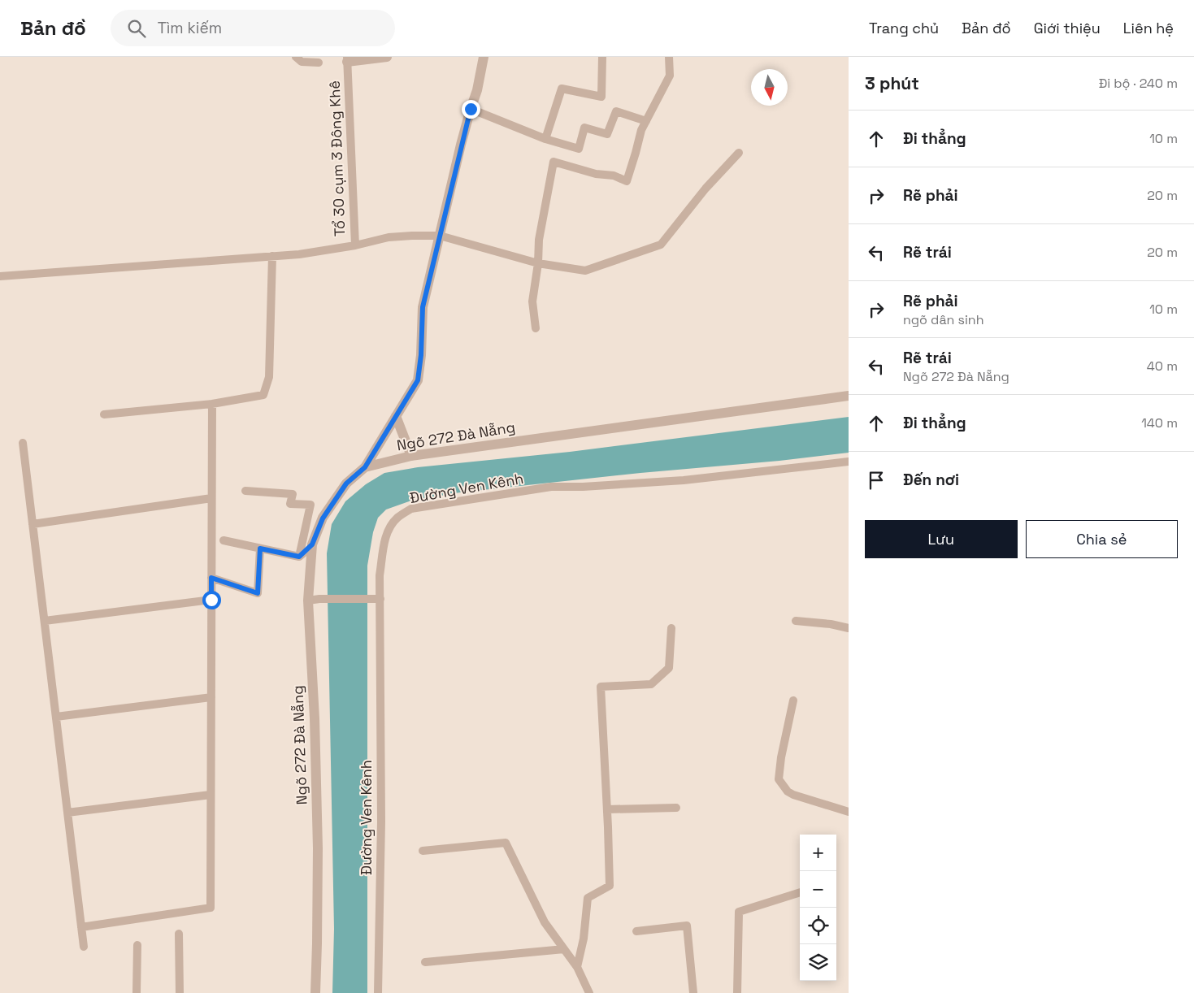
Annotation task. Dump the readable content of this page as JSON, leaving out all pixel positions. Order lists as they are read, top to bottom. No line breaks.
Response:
{"streets":{"street":["Ngõ 272 Đà Nẵng"],"lane":["Tổ 30 cụm 3 Đông Khê","Đường Ven Kênh"]},"north":"bottom","page":{"header":"Bản đồ","search":"Tìm kiếm","nav":["Trang chủ","Bản đồ","Giới thiệu","Liên hệ"],"heading":["3 phút","Đi bộ · 240 m"],"list":[["Đi thẳng","10 m"],["Rẽ phải","20 m"],["Rẽ trái","20 m"],["Rẽ phải","ngõ dân sinh","10 m"],["Rẽ trái","Ngõ 272 Đà Nẵng","40 m"],["Đi thẳng","140 m"],"Đến nơi"],"buttons":["Lưu","Chia sẻ"],"map_buttons":["+","−"]}}
